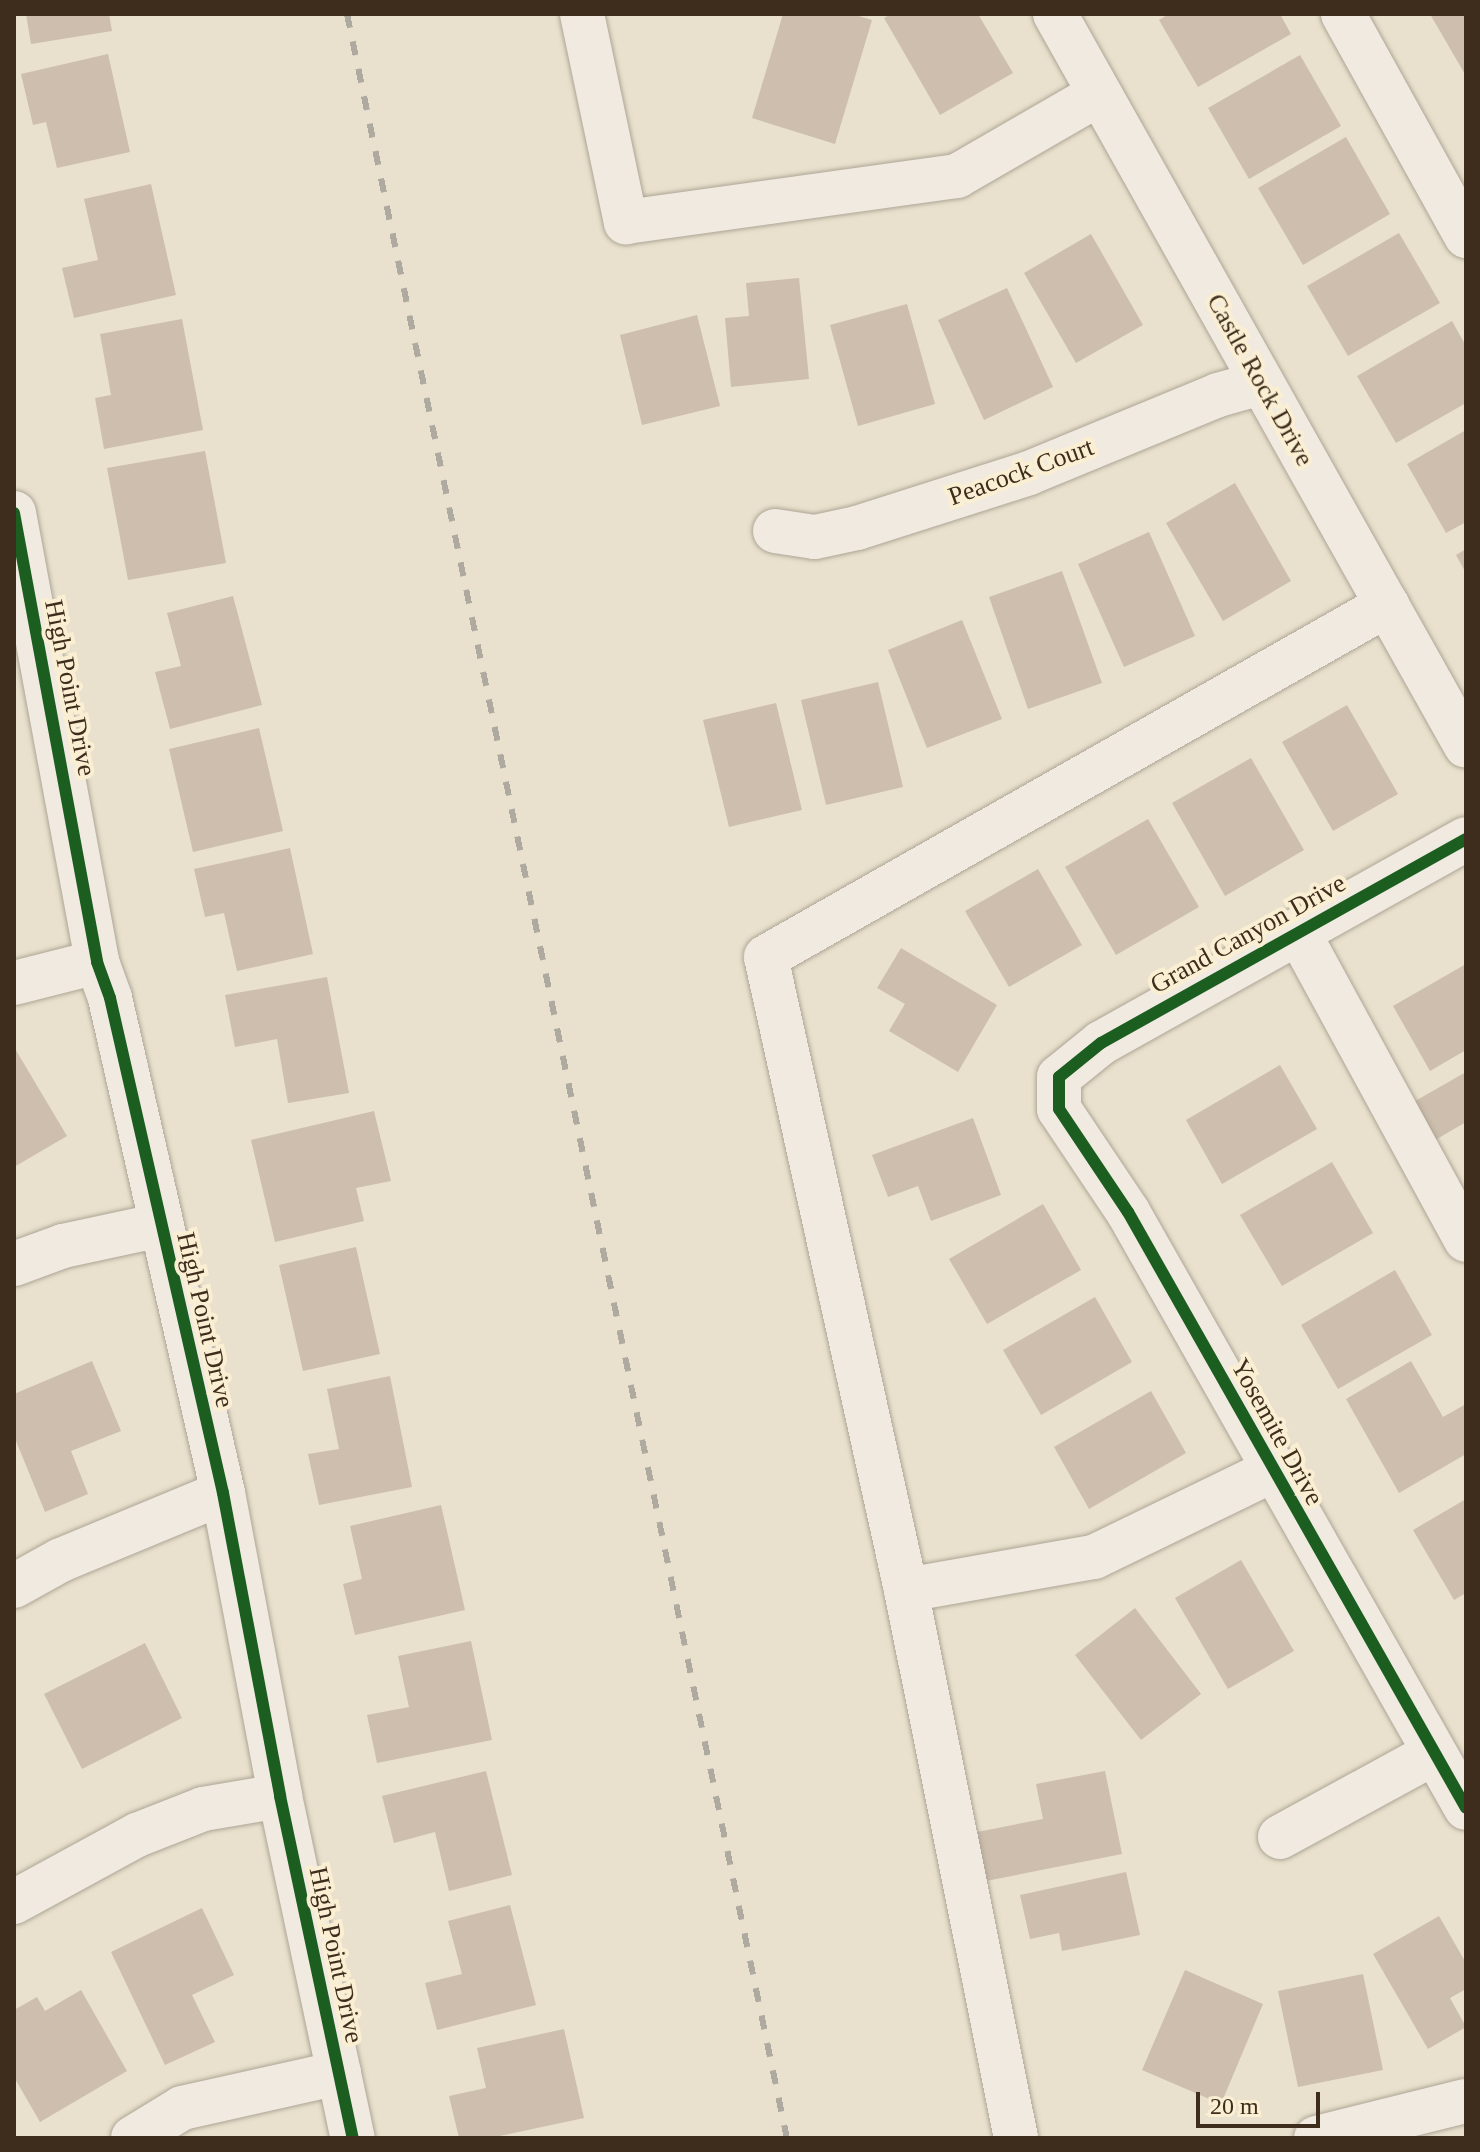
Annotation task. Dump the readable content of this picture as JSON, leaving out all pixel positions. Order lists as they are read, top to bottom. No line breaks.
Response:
{"streets":{"street":["Castle Rock Drive","Peacock Court","High Point Drive","Grand Canyon Drive","Yosemite Drive"]},"crossings":[["Castle Rock Drive","Peacock Court"],["Grand Canyon Drive","Yosemite Drive"]],"scale_bar":"20 m"}
